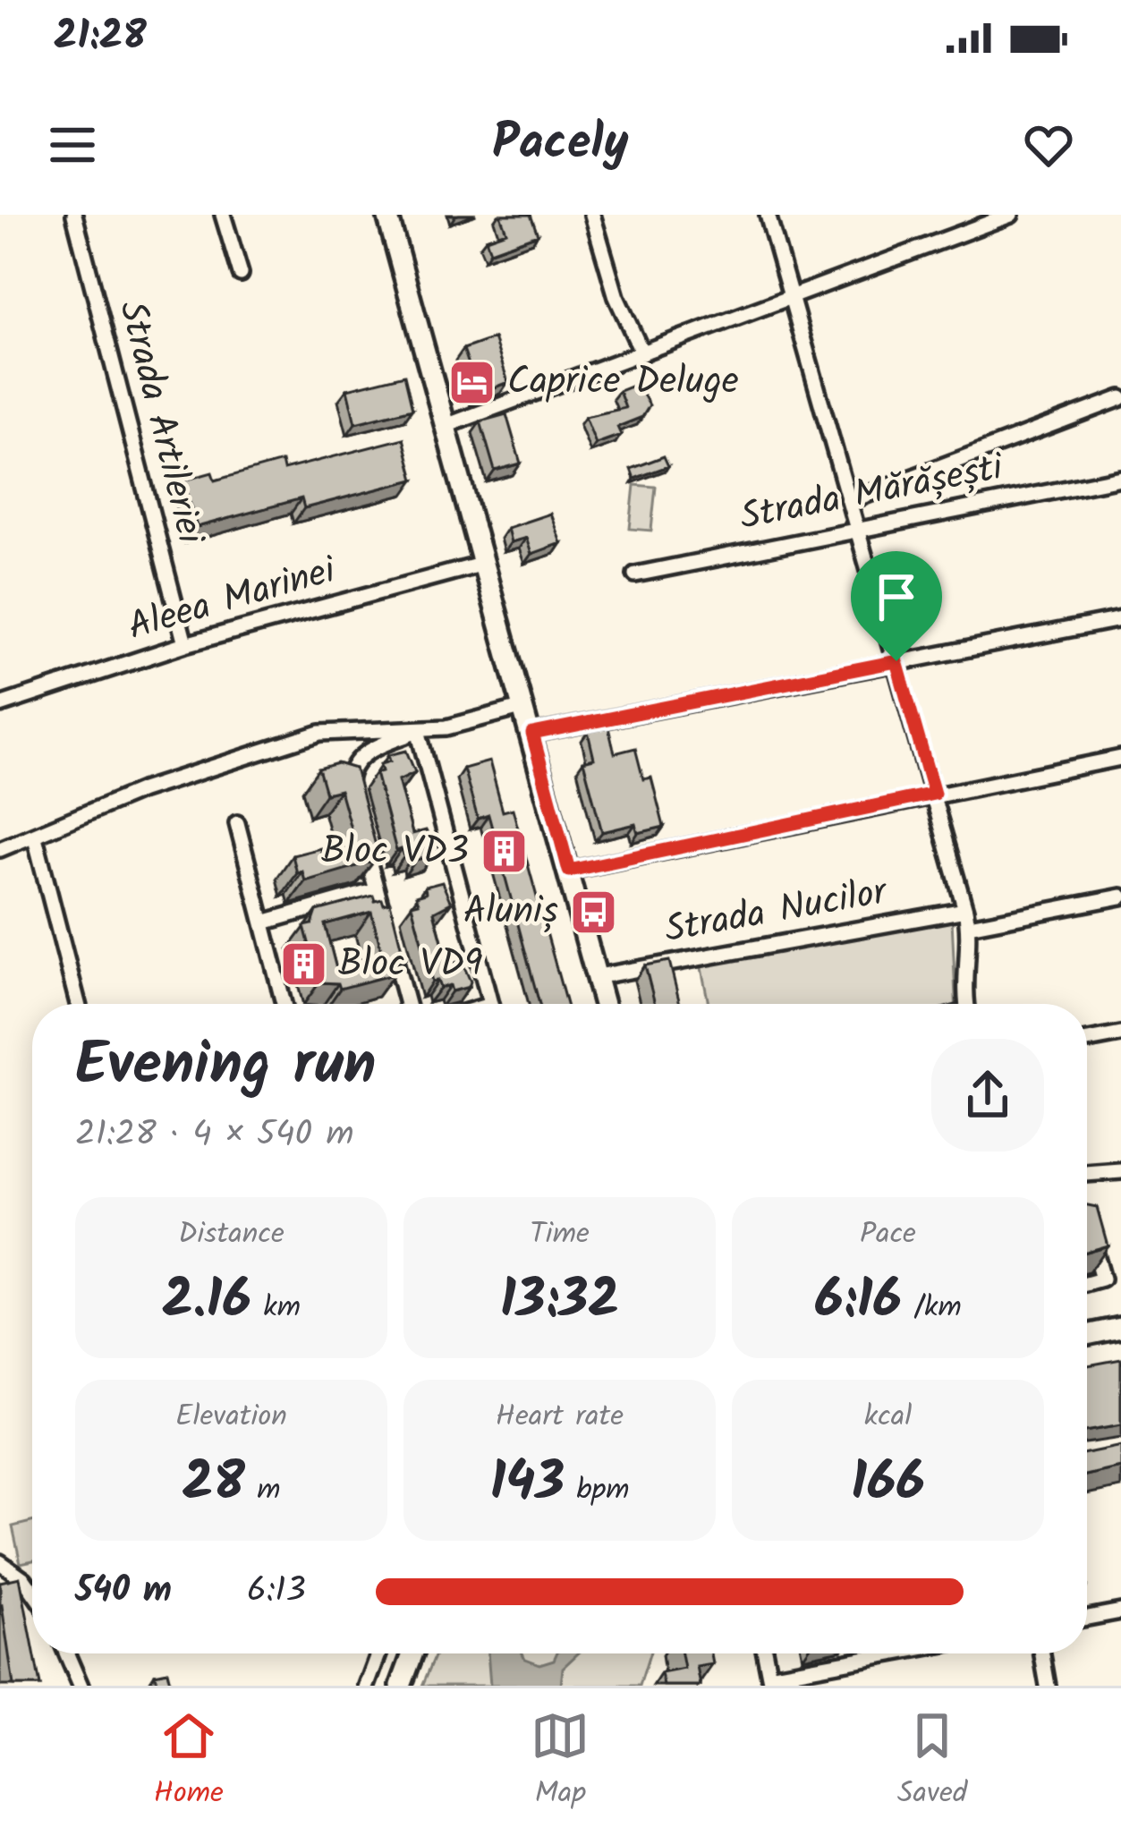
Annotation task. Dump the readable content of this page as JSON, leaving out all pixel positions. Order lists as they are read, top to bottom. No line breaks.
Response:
{"streets":{"street":["Strada Artileriei","Strada Mărășești","Aleea Marinei","Strada Nucilor"]},"crossings":[["Strada Artileriei","Aleea Marinei"]],"places":{"hotel":["Caprice Deluge"],"building":["Bloc VD3","Bloc VD9"],"bus stop":["Aluniș"]},"page":{"status":"21:28","header":"Pacely","heading":["Evening run","21:28 · 4 × 540 m"],"stats":[["Distance","2.16 km"],["Time","13:32"],["Pace","6:16 /km"],["Elevation","28 m"],["Heart rate","143 bpm"],["kcal","166"]],"list":[{"name":"540 m","note":"6:13"}],"tabs":["Home","Map","Saved"]}}
